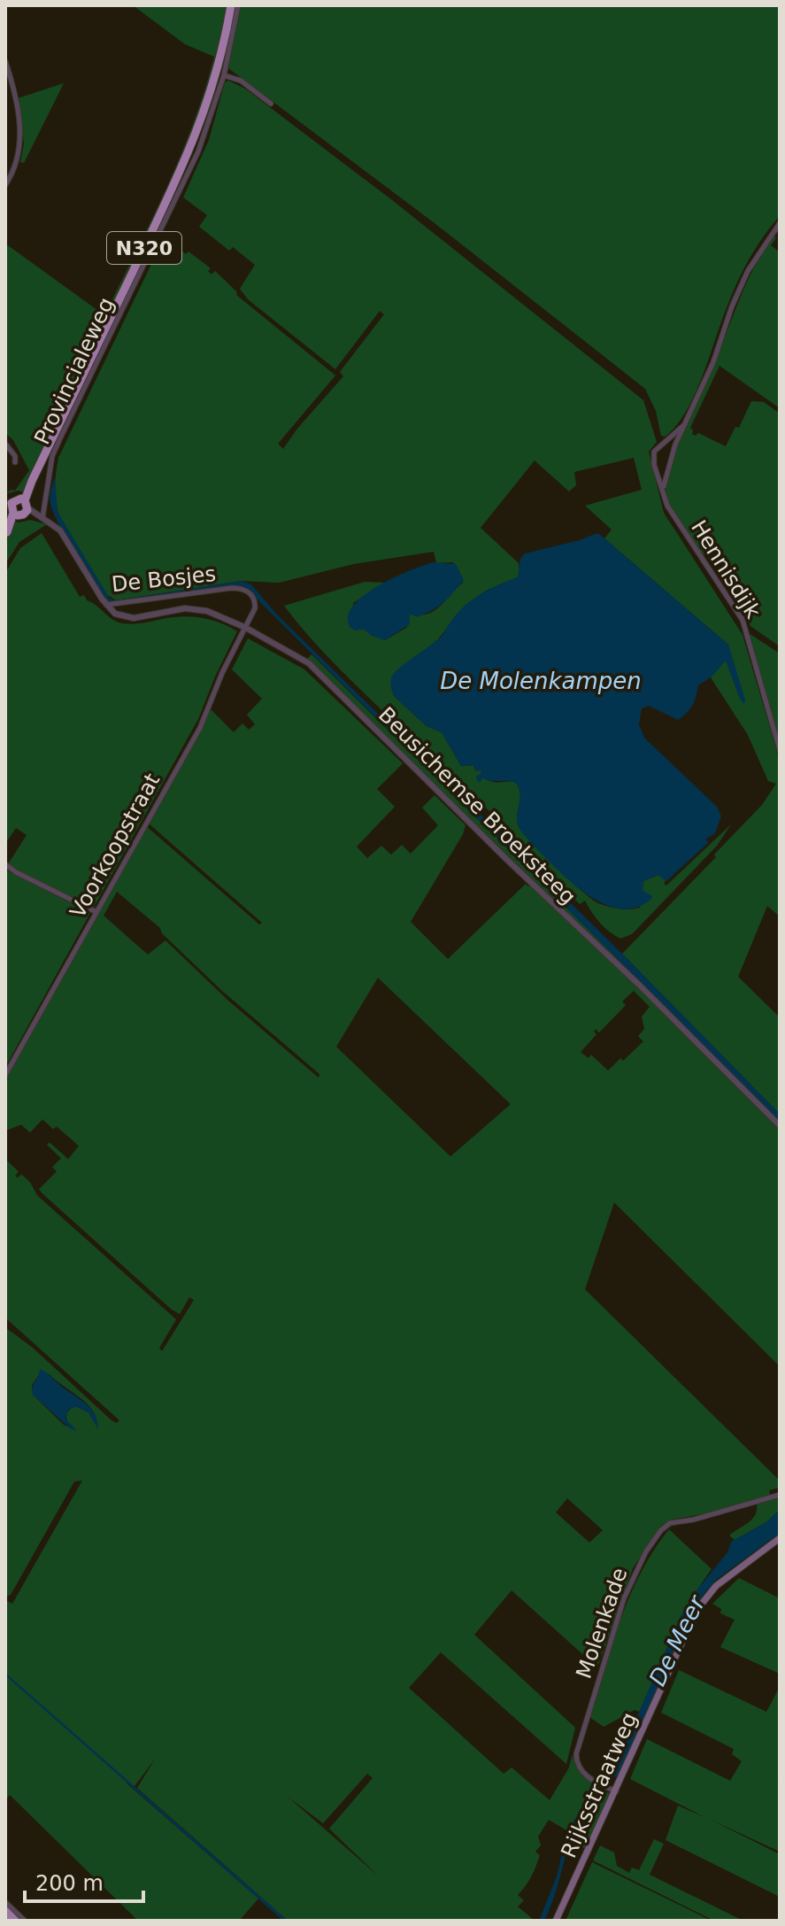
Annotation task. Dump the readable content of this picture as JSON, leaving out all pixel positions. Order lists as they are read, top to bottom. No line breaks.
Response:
{"streets":{"highway":["N320","Provincialeweg"],"main road":["Rijksstraatweg"],"street":["Hennisdijk","De Bosjes","Beusichemse Broeksteeg","Voorkoopstraat","Molenkade"]},"crossings":[["Provincialeweg","De Bosjes"],["De Bosjes","Beusichemse Broeksteeg"],["De Bosjes","Voorkoopstraat"],["Beusichemse Broeksteeg","Voorkoopstraat"],["Molenkade","Rijksstraatweg"]],"water":["De Molenkampen","De Meer"],"scale_bar":"200 m"}
